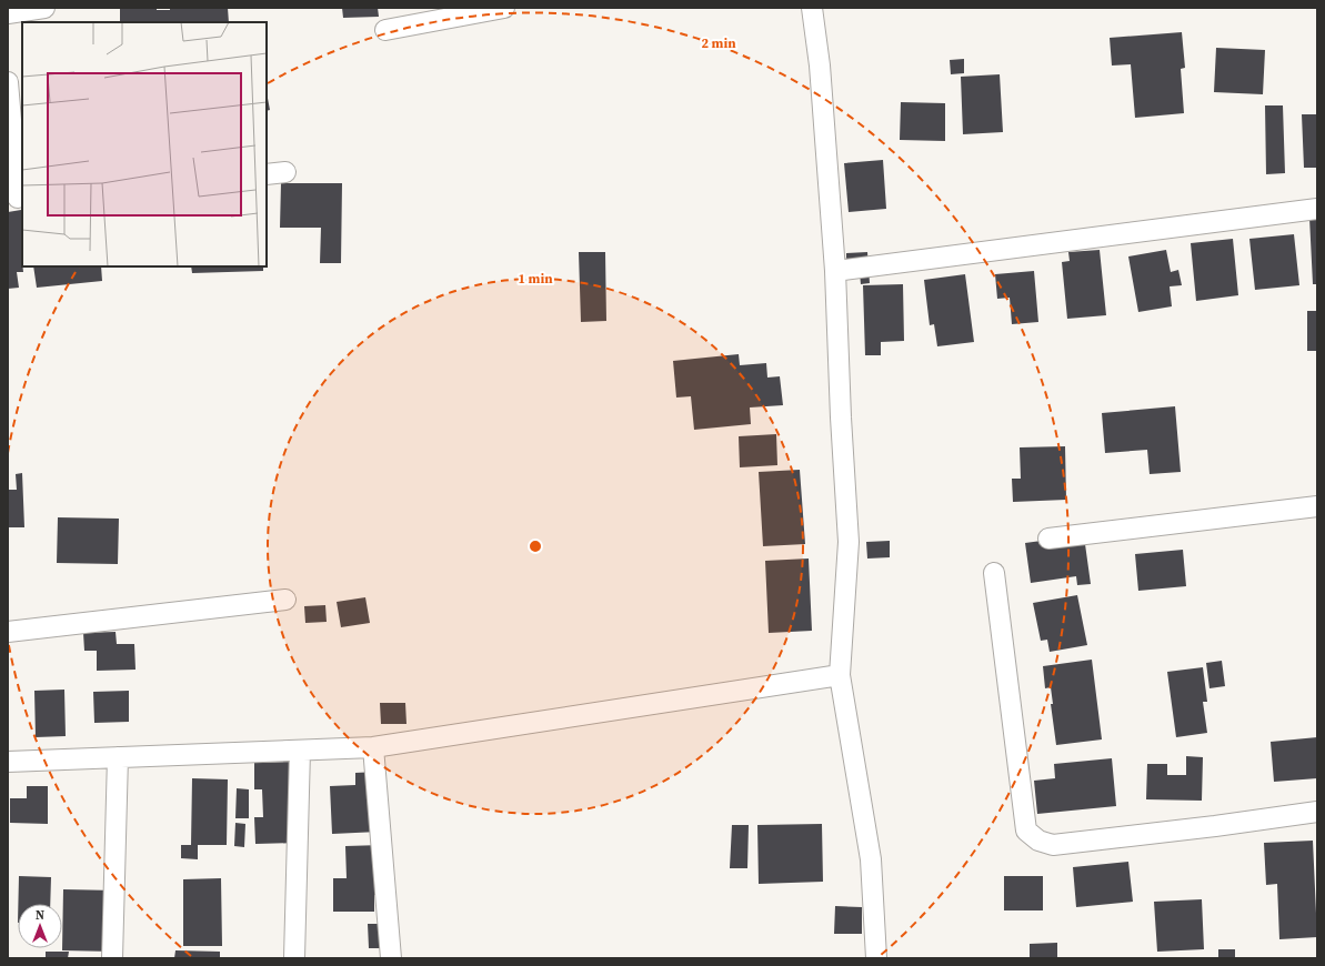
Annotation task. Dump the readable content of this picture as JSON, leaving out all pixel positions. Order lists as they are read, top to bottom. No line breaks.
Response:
{"north":"top","rings":["2 min","1 min"]}
